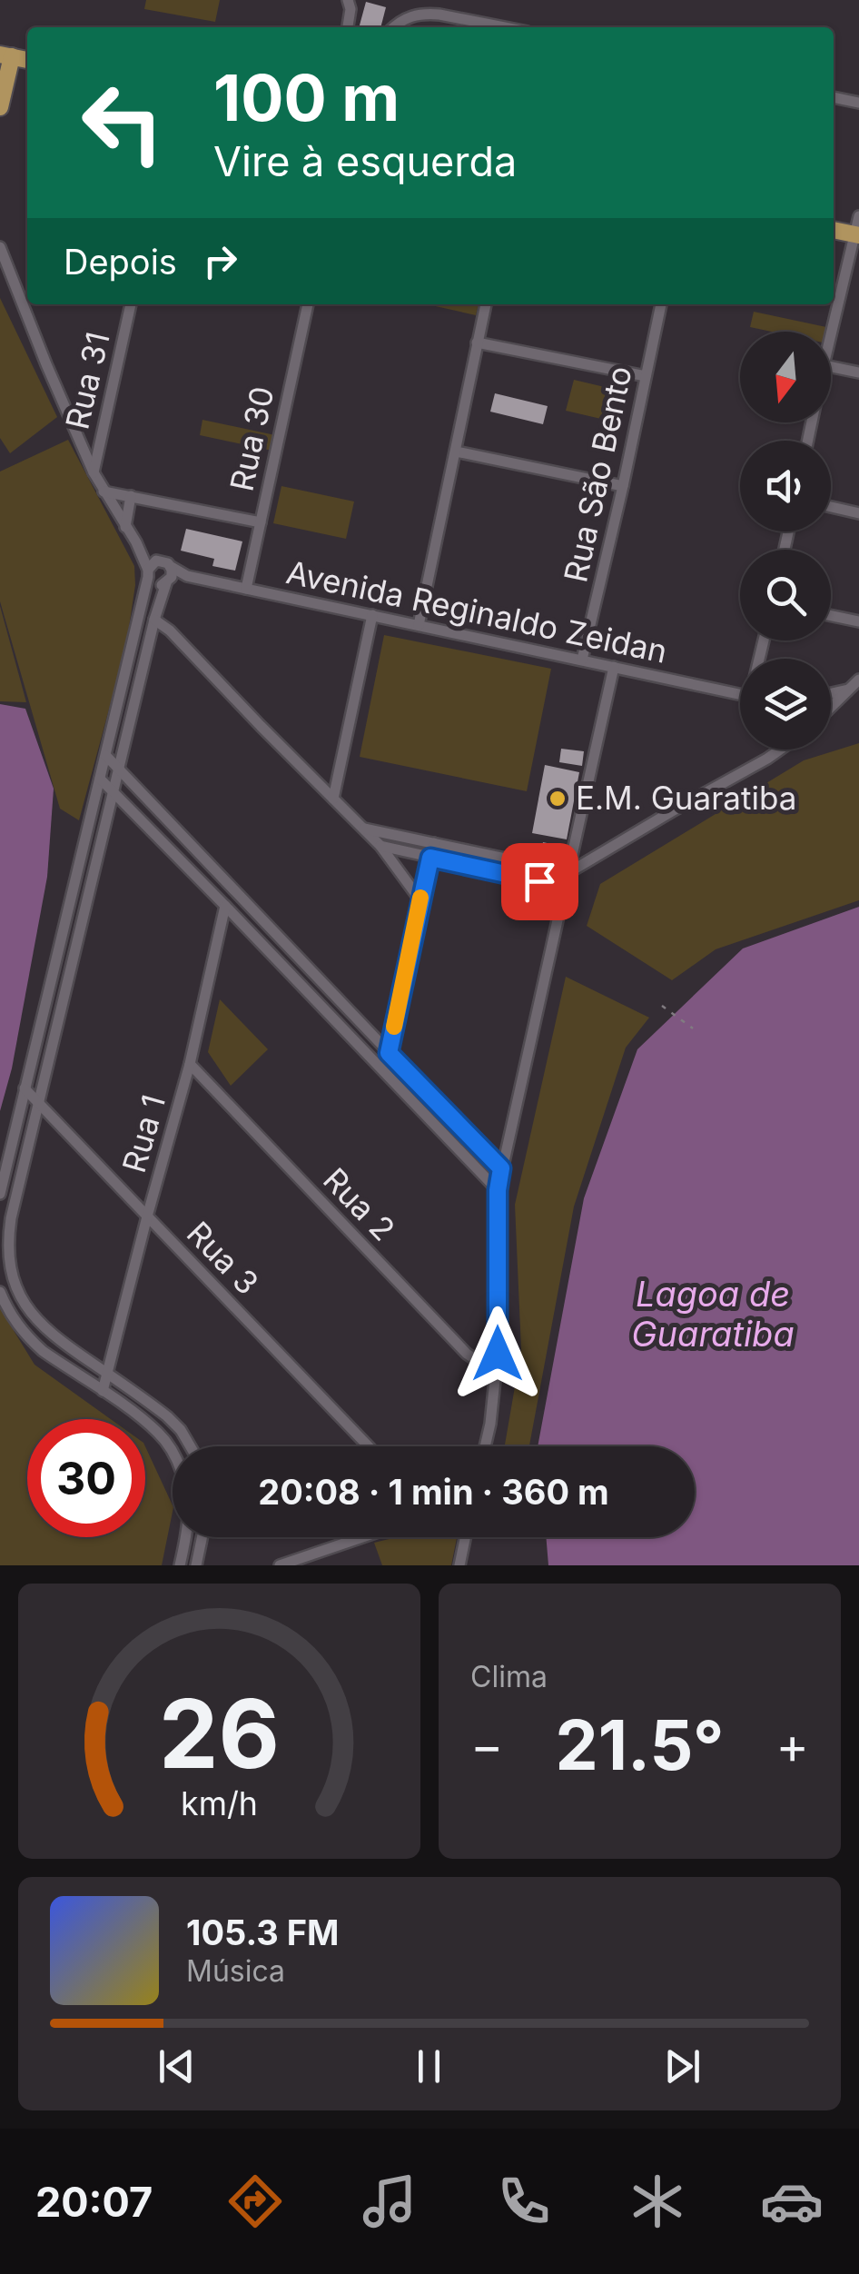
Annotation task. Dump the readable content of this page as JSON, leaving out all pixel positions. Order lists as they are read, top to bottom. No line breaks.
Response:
{"streets":{"street":["Rua 31","Rua 30","Rua São Bento","Avenida Reginaldo Zeidan","Rua 1","Rua 2","Rua 3"]},"crossings":[["Rua 31","Avenida Reginaldo Zeidan"],["Rua 30","Avenida Reginaldo Zeidan"],["Rua São Bento","Avenida Reginaldo Zeidan"],["Rua 1","Rua 2"],["Rua 1","Rua 3"]],"water":["Lagoa de Guaratiba"],"places":["E.M. Guaratiba"],"north":"bottom","page":{"turn":["100 m","Vire à esquerda"],"then":"Depois","limit":"30","trip":"20:08 · 1 min · 360 m","tile":"Clima","heat":["−","21.5°","+"],"song":["105.3 FM","Música"],"tabs":"20:07","gauge":["26","km/h"]}}
